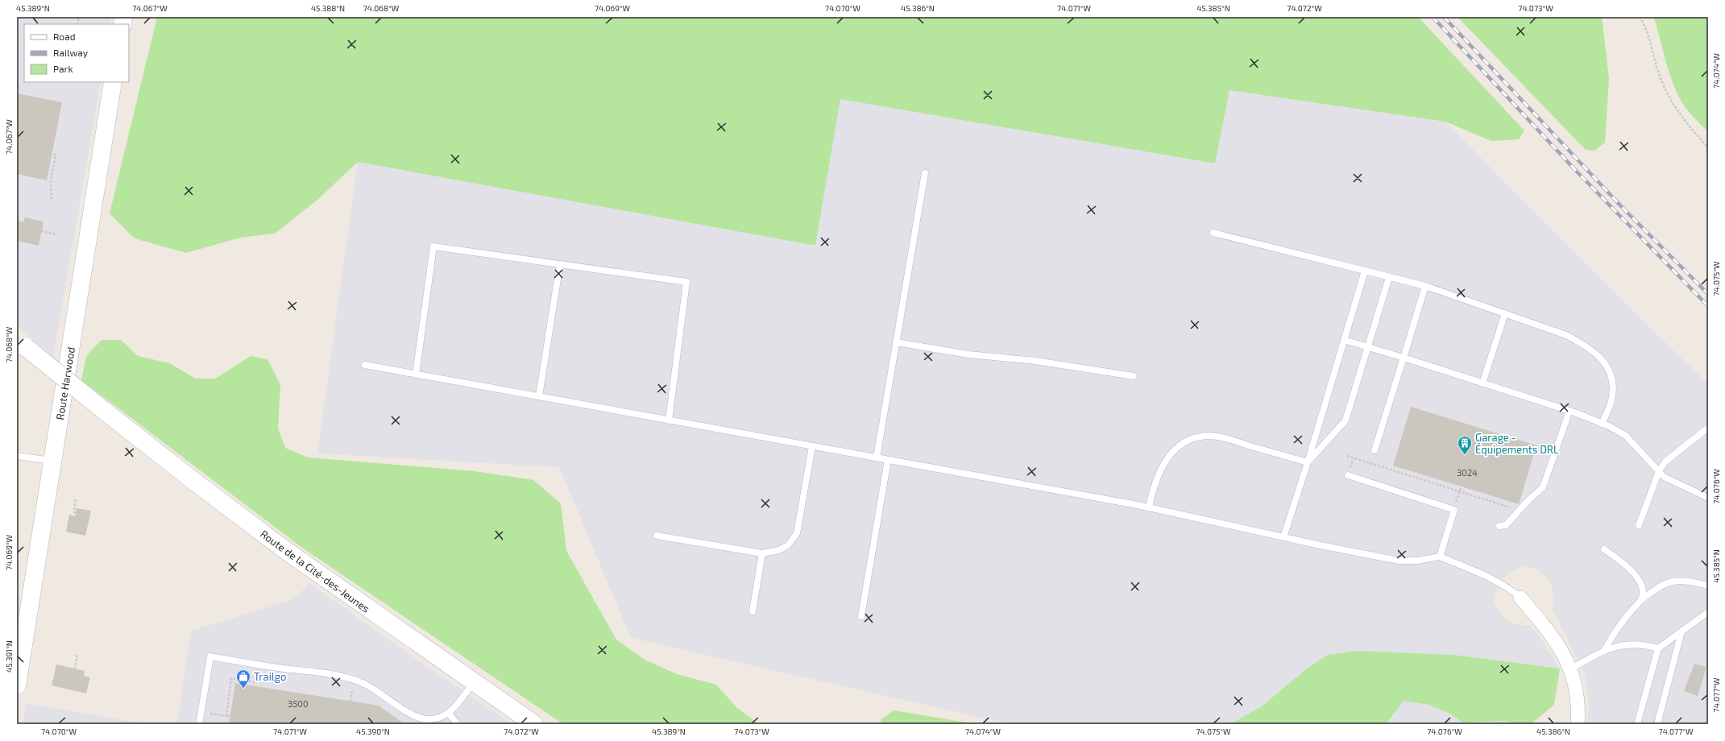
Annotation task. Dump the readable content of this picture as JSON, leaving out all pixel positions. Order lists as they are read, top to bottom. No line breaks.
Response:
{"streets":{"main road":["Route Harwood","Route de la Cité-des-Jeunes"]},"places":{"building":["Garage - Équipements DRL"],"shop":["Trailgo"]},"house_numbers":["3024","3500"],"legend":["Road","Railway","Park"],"coordinates":["45.389°N","74.067°W","45.388°N","74.068°W","74.069°W","74.070°W","45.386°N","74.071°W","45.385°N","74.072°W","74.073°W","74.074°W","74.075°W","74.076°W","45.391°N","74.077°W","45.390°N"]}
